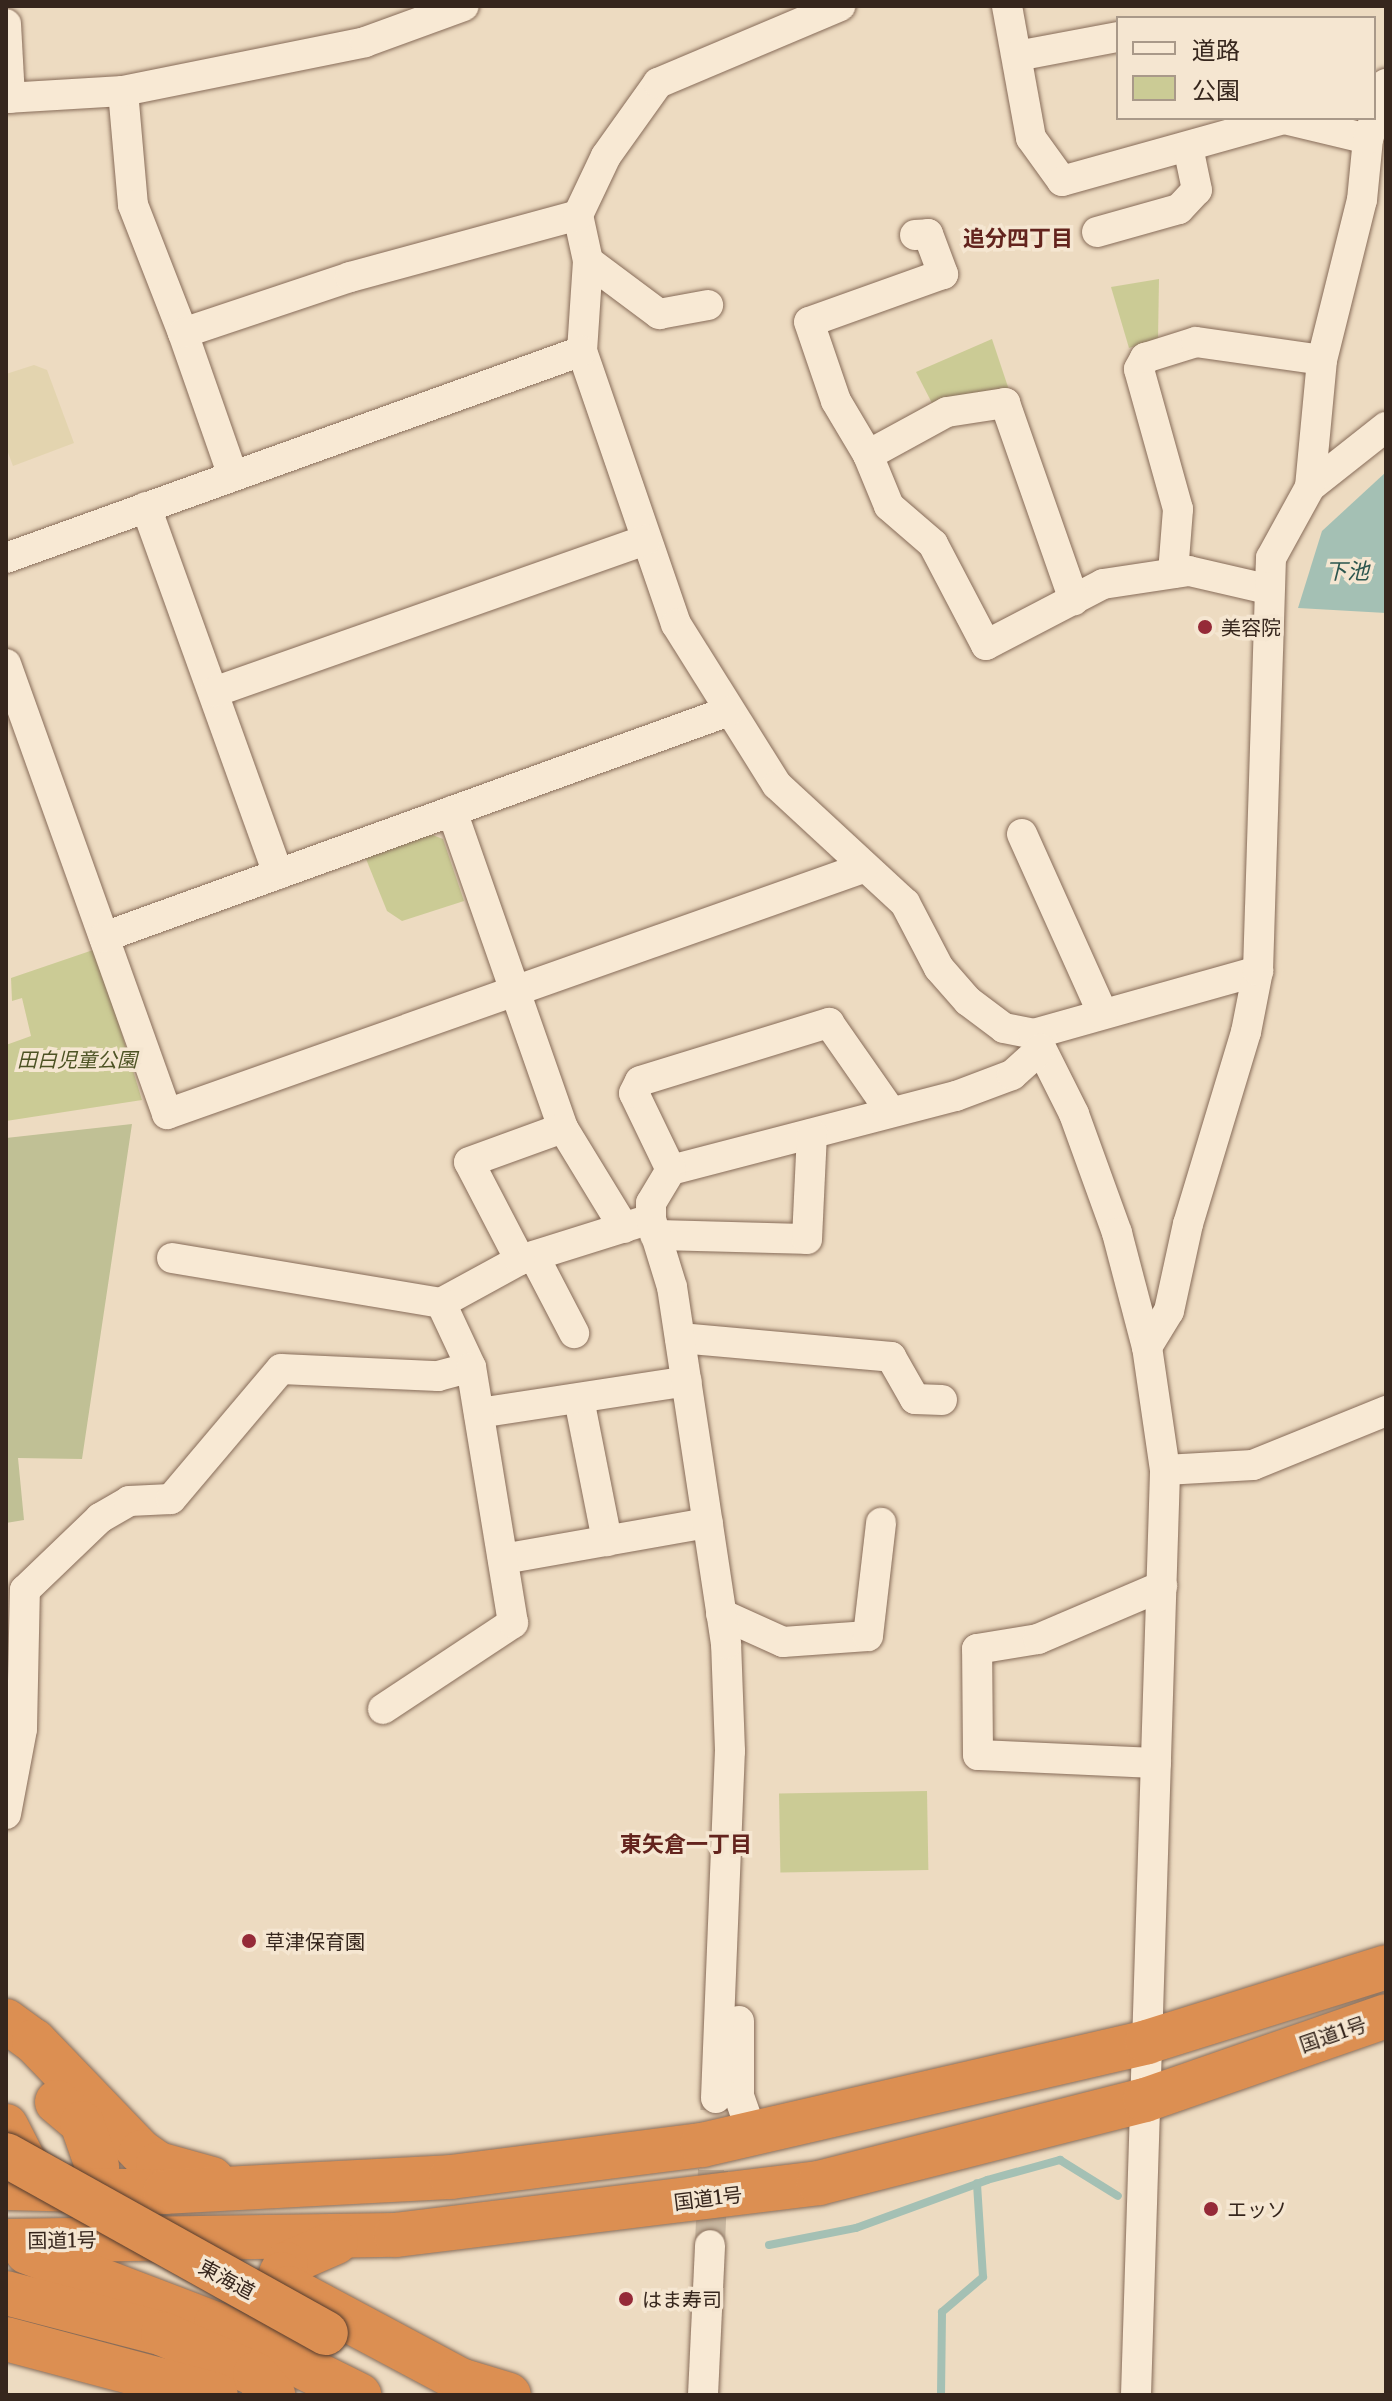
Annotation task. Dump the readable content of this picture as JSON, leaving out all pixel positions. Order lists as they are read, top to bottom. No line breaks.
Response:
{"streets":{"highway":["国道1号","東海道"]},"districts":["追分四丁目","東矢倉一丁目"],"water":["下池"],"parks":["田白児童公園"],"places":["美容院","草津保育園","エッソ","はま寿司"],"legend":["道路","公園"]}
